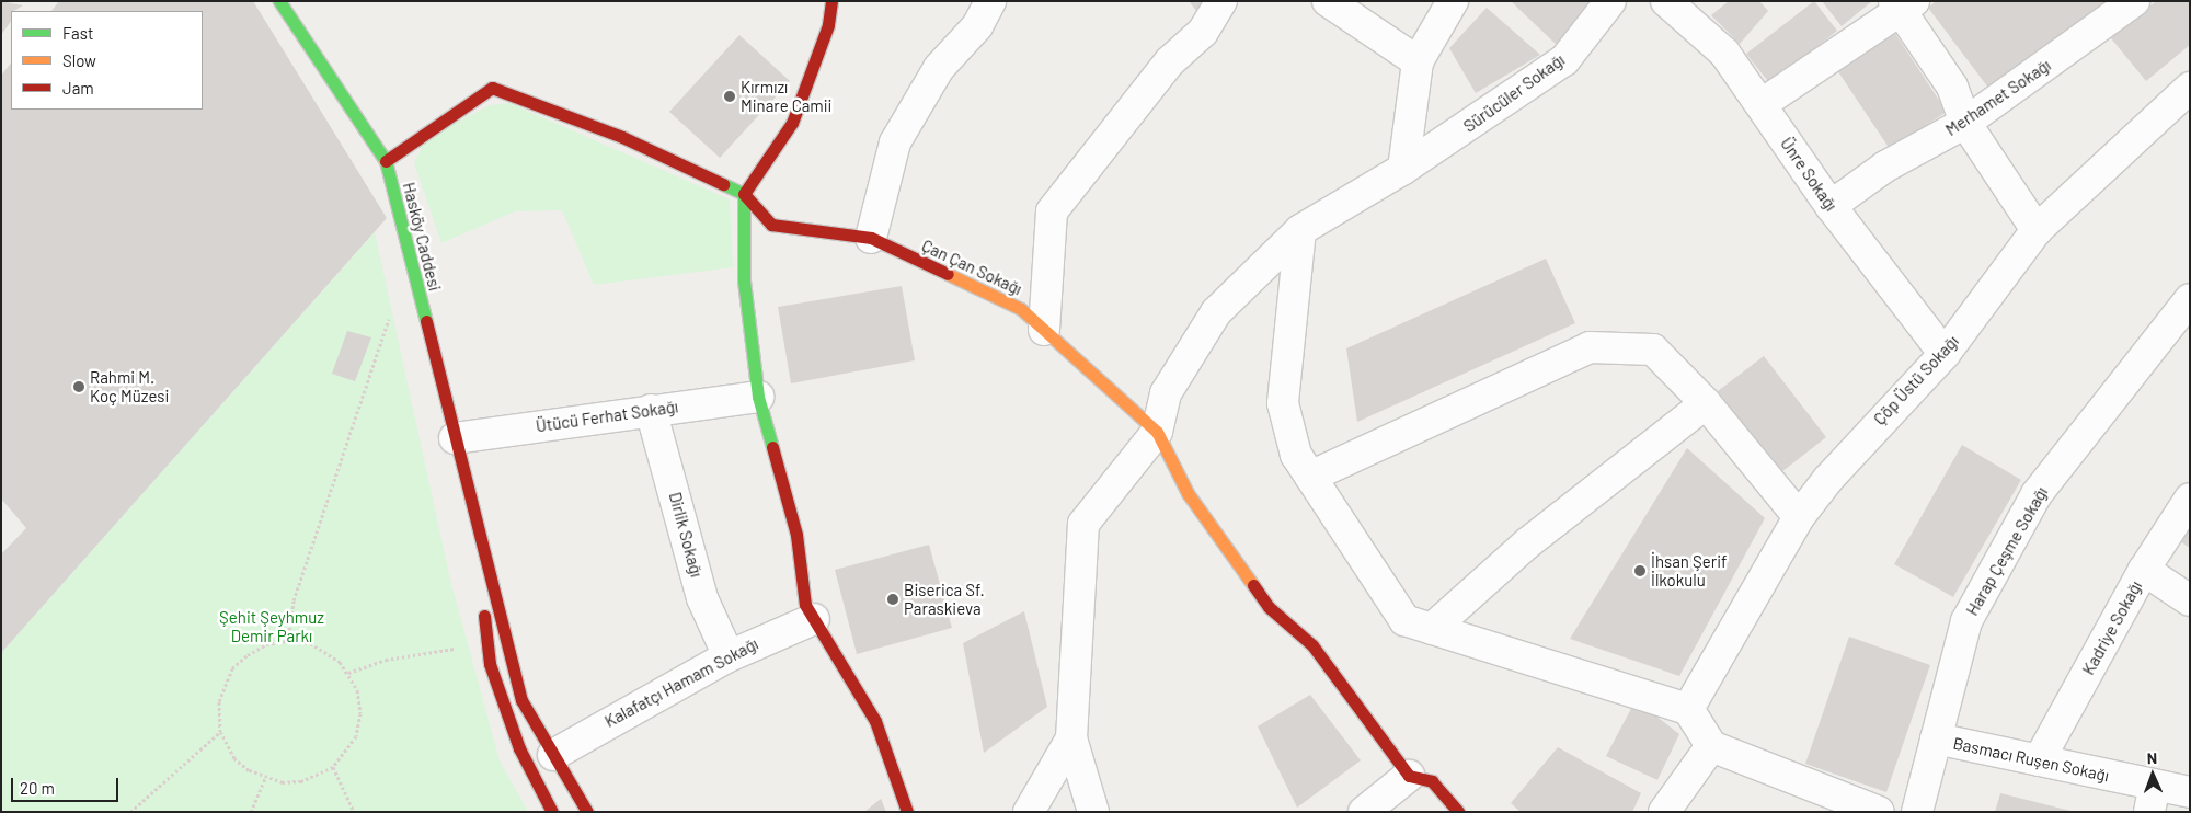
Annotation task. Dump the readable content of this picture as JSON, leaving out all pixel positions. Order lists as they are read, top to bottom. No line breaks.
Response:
{"streets":{"street":["Sürücüler Sokağı","Merhamet Sokağı","Ünre Sokağı","Hasköy Caddesi","Çan Çan Sokağı","Çöp Üstü Sokağı","Ütücü Ferhat Sokağı","Dirlik Sokağı","Harap Çeşme Sokağı","Kadriye Sokağı","Kalafatçı Hamam Sokağı","Basmacı Ruşen Sokağı"]},"crossings":[["Sürücüler Sokağı","Çan Çan Sokağı"],["Merhamet Sokağı","Ünre Sokağı"],["Ünre Sokağı","Çöp Üstü Sokağı"],["Hasköy Caddesi","Ütücü Ferhat Sokağı"],["Ütücü Ferhat Sokağı","Dirlik Sokağı"],["Dirlik Sokağı","Kalafatçı Hamam Sokağı"],["Harap Çeşme Sokağı","Basmacı Ruşen Sokağı"],["Kadriye Sokağı","Basmacı Ruşen Sokağı"]],"parks":["Şehit Şeyhmuz Demir Parkı"],"places":["Kırmızı Minare Camii","Rahmi M. Koç Müzesi","İhsan Şerif İlkokulu","Biserica Sf. Paraskieva"],"legend":["Fast","Slow","Jam"],"scale_bar":"20 m","north":"top"}
